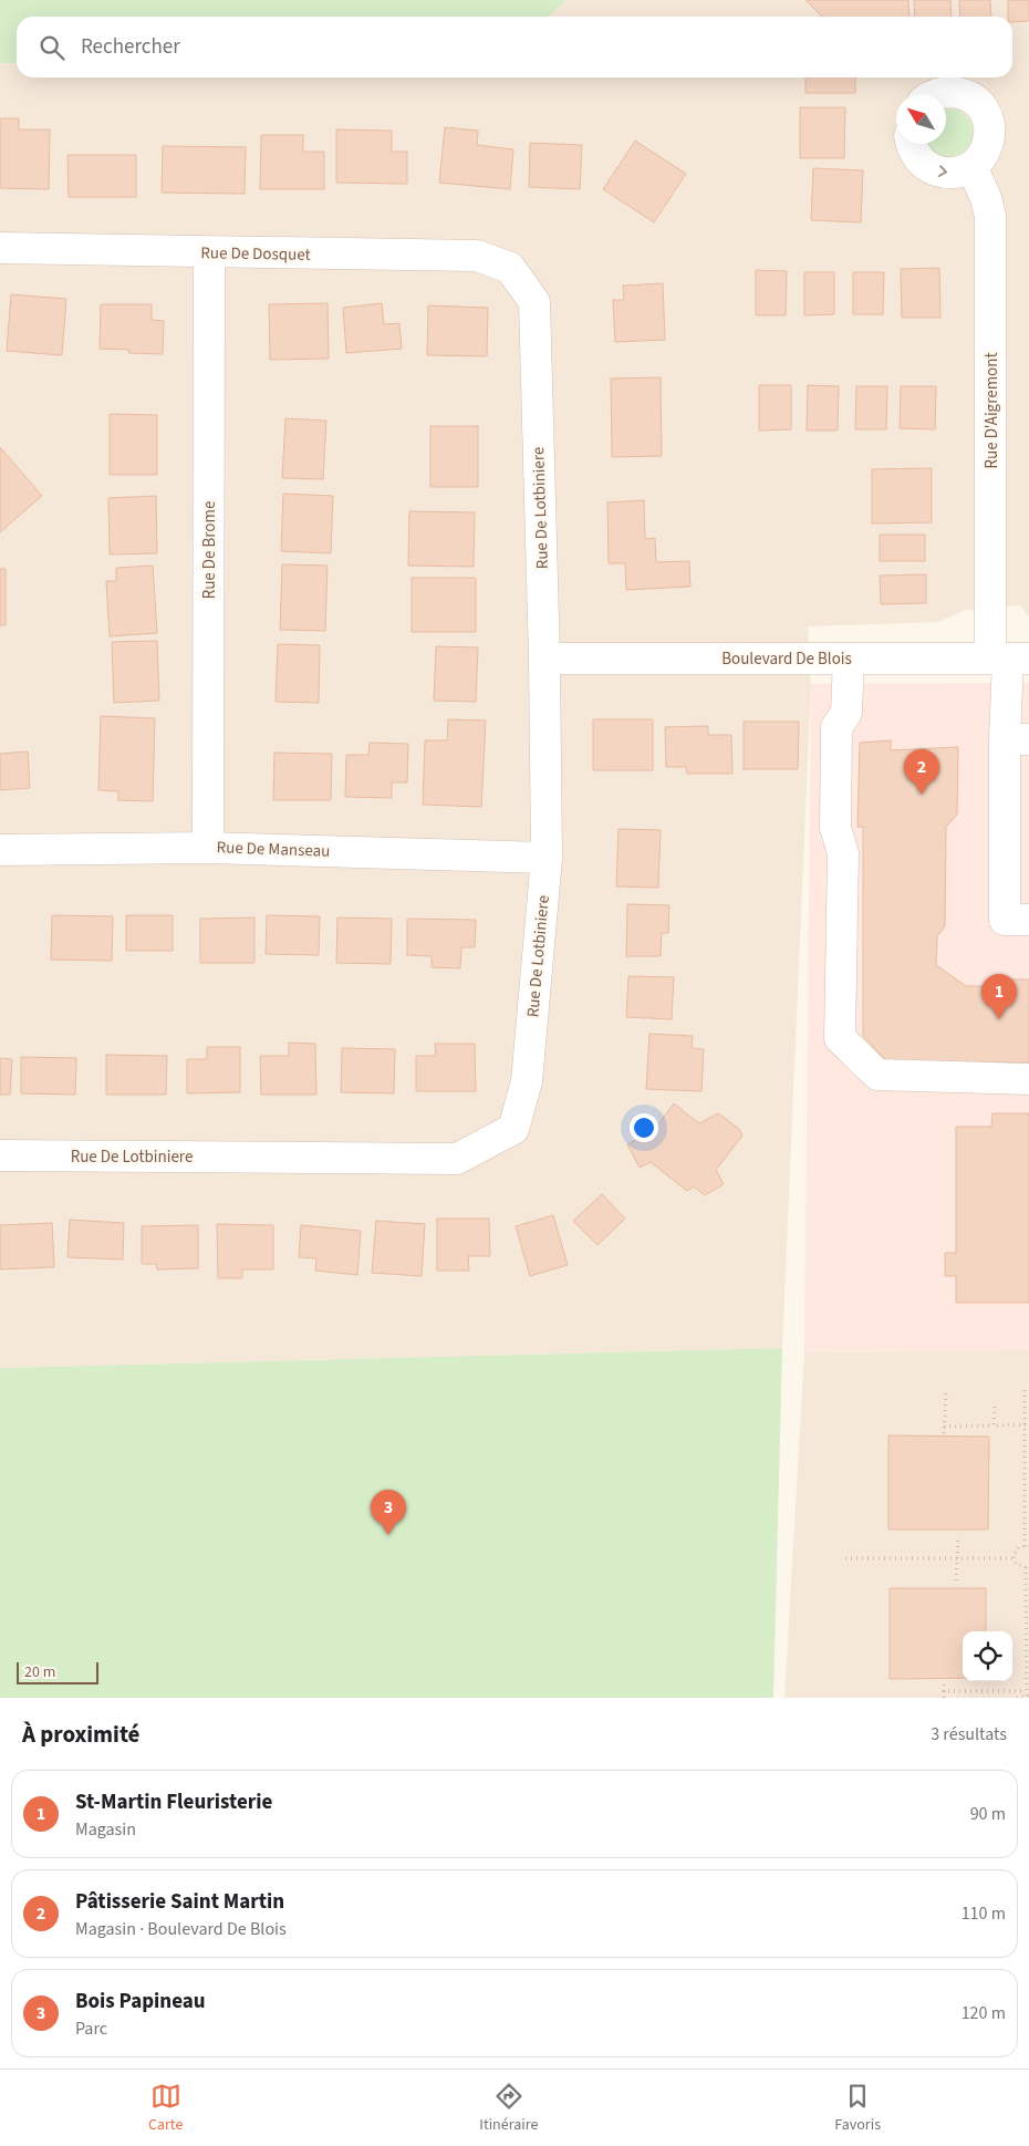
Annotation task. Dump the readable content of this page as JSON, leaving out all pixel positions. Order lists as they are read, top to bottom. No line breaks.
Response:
{"streets":{"street":["Rue De Dosquet","Rue D'Aigremont","Rue De Lotbiniere","Rue De Brome","Boulevard De Blois","Rue De Manseau"]},"crossings":[["Rue De Dosquet","Rue De Lotbiniere"],["Rue De Dosquet","Rue De Brome"],["Rue D'Aigremont","Boulevard De Blois"],["Rue De Lotbiniere","Boulevard De Blois"],["Rue De Lotbiniere","Rue De Manseau"],["Rue De Brome","Rue De Manseau"]],"scale_bar":"20 m","north":"top left","page":{"search":"Rechercher","pins":["2","1","3"],"scale":"20 m","heading":["À proximité","3 résultats"],"list":[{"mark":"1","name":"St-Martin Fleuristerie","note":"Magasin","value":"90 m"},{"mark":"2","name":"Pâtisserie Saint Martin","note":"Magasin · Boulevard De Blois","value":"110 m"},{"mark":"3","name":"Bois Papineau","note":"Parc","value":"120 m"}],"nav":["Carte","Itinéraire","Favoris"]}}
